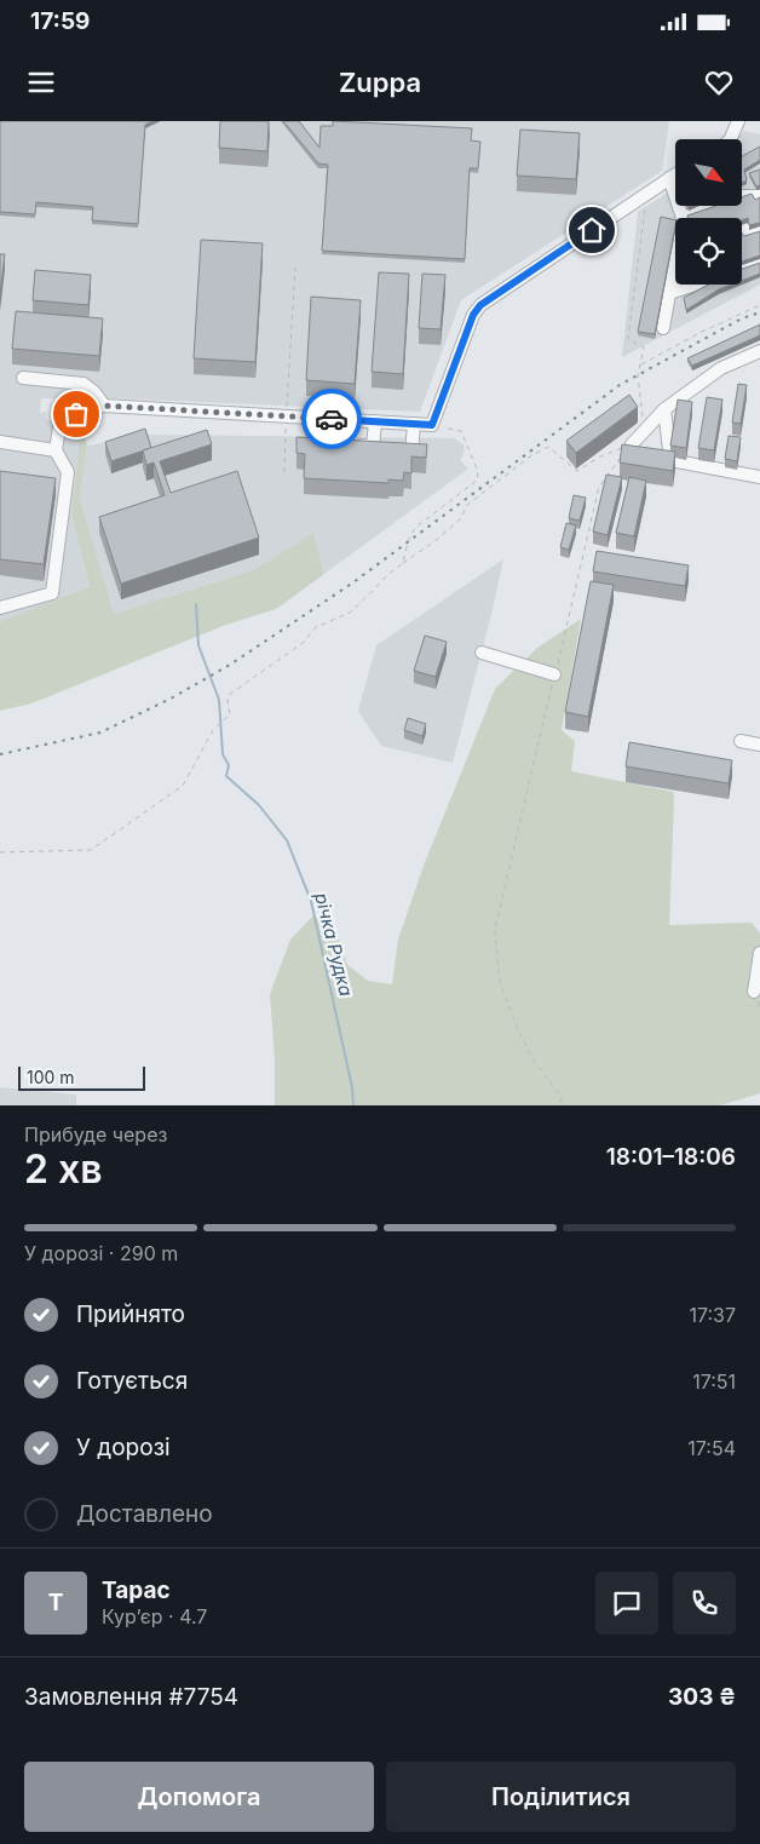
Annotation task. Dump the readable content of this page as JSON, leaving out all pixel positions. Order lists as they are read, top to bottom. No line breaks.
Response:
{"water":["річка Рудка"],"scale_bar":"100 m","north":"bottom right","page":{"status":"17:59","header":"Zuppa","scale":"100 m","heading":["2 хв","Прибуде через","18:01–18:06"],"panel":["Тарас","Кур’єр · 4.7","Замовлення #7754","303 ₴"],"bar":"У дорозі · 290 m","list":[["Прийнято","17:37"],["Готується","17:51"],["У дорозі","17:54"],"Доставлено"],"round":"Т","buttons":["Допомога","Поділитися"]}}
